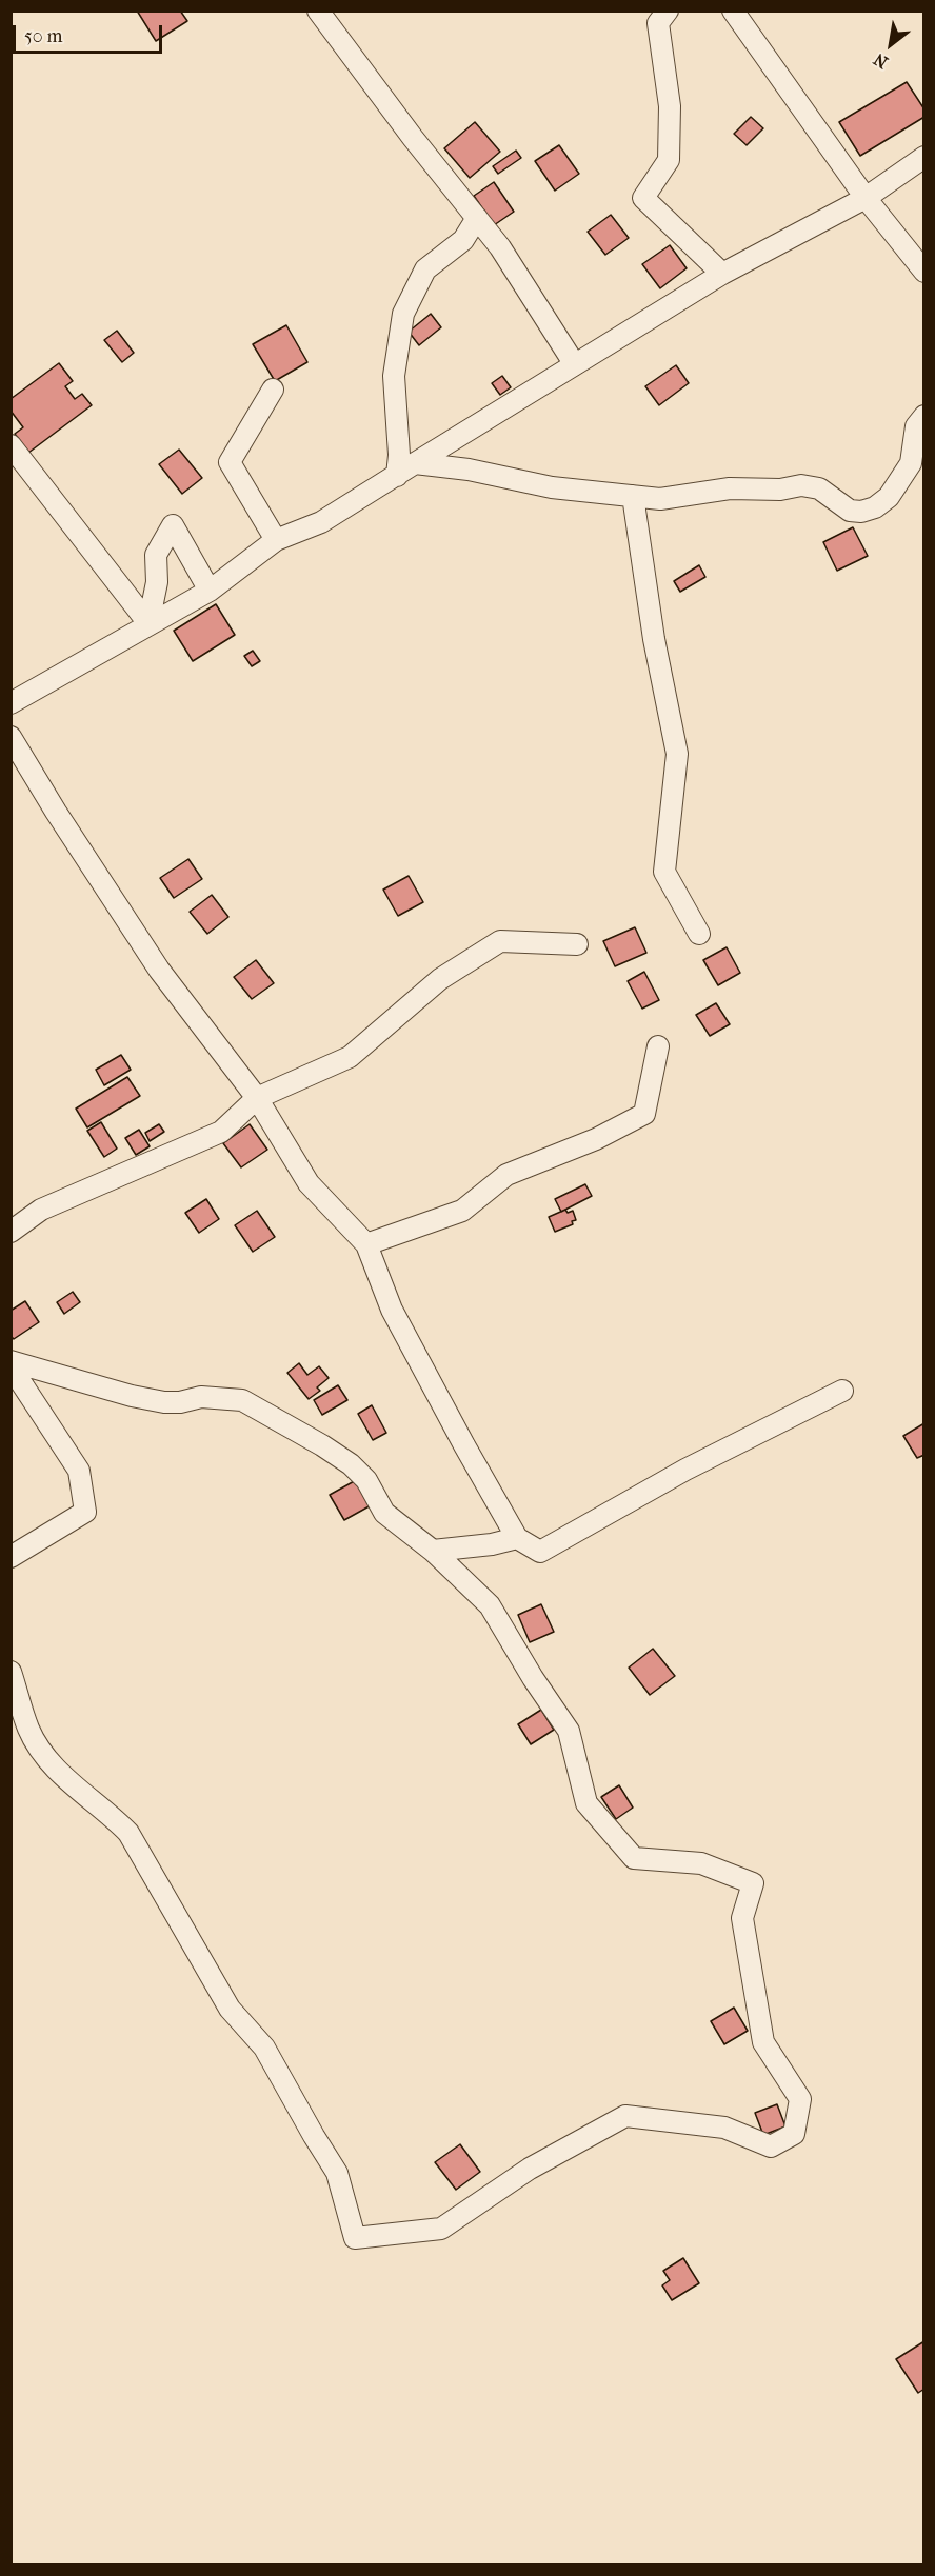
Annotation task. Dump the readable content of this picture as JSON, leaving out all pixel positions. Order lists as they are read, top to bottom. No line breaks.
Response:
{"scale_bar":"50 m","north":"bottom left"}
